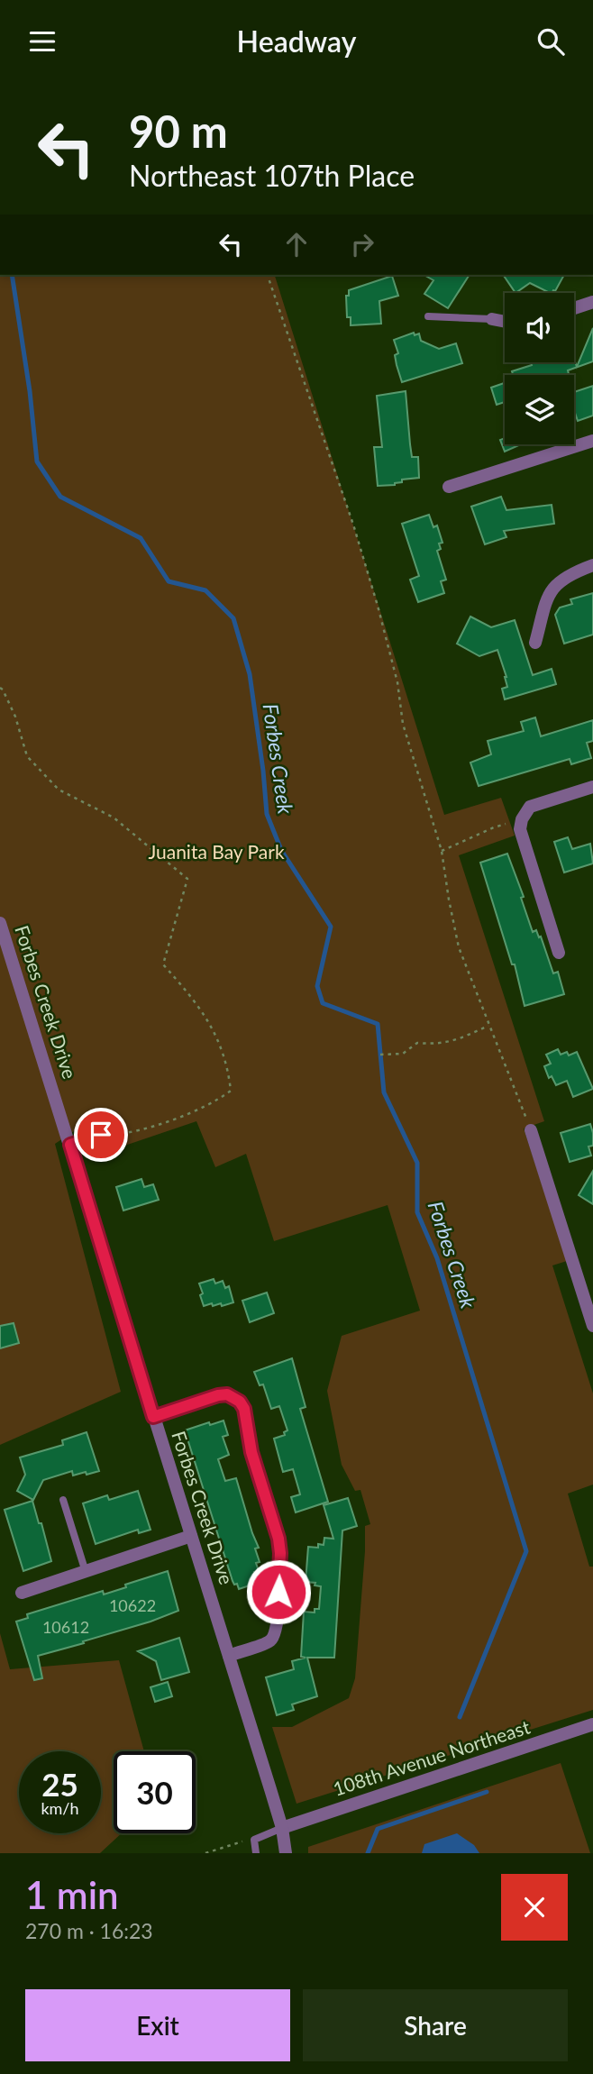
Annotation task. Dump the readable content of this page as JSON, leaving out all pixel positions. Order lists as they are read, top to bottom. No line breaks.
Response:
{"streets":{"street":["Forbes Creek Drive","108th Avenue Northeast"]},"crossings":[["Forbes Creek Drive","108th Avenue Northeast"]],"water":["Forbes Creek"],"parks":["Juanita Bay Park"],"house_numbers":["10622","10612"],"page":{"header":"Headway","turn":["90 m","Northeast 107th Place"],"speed":"25 km/h","limit":"30","heading":["1 min","270 m · 16:23"],"buttons":["Exit","Share"]}}
